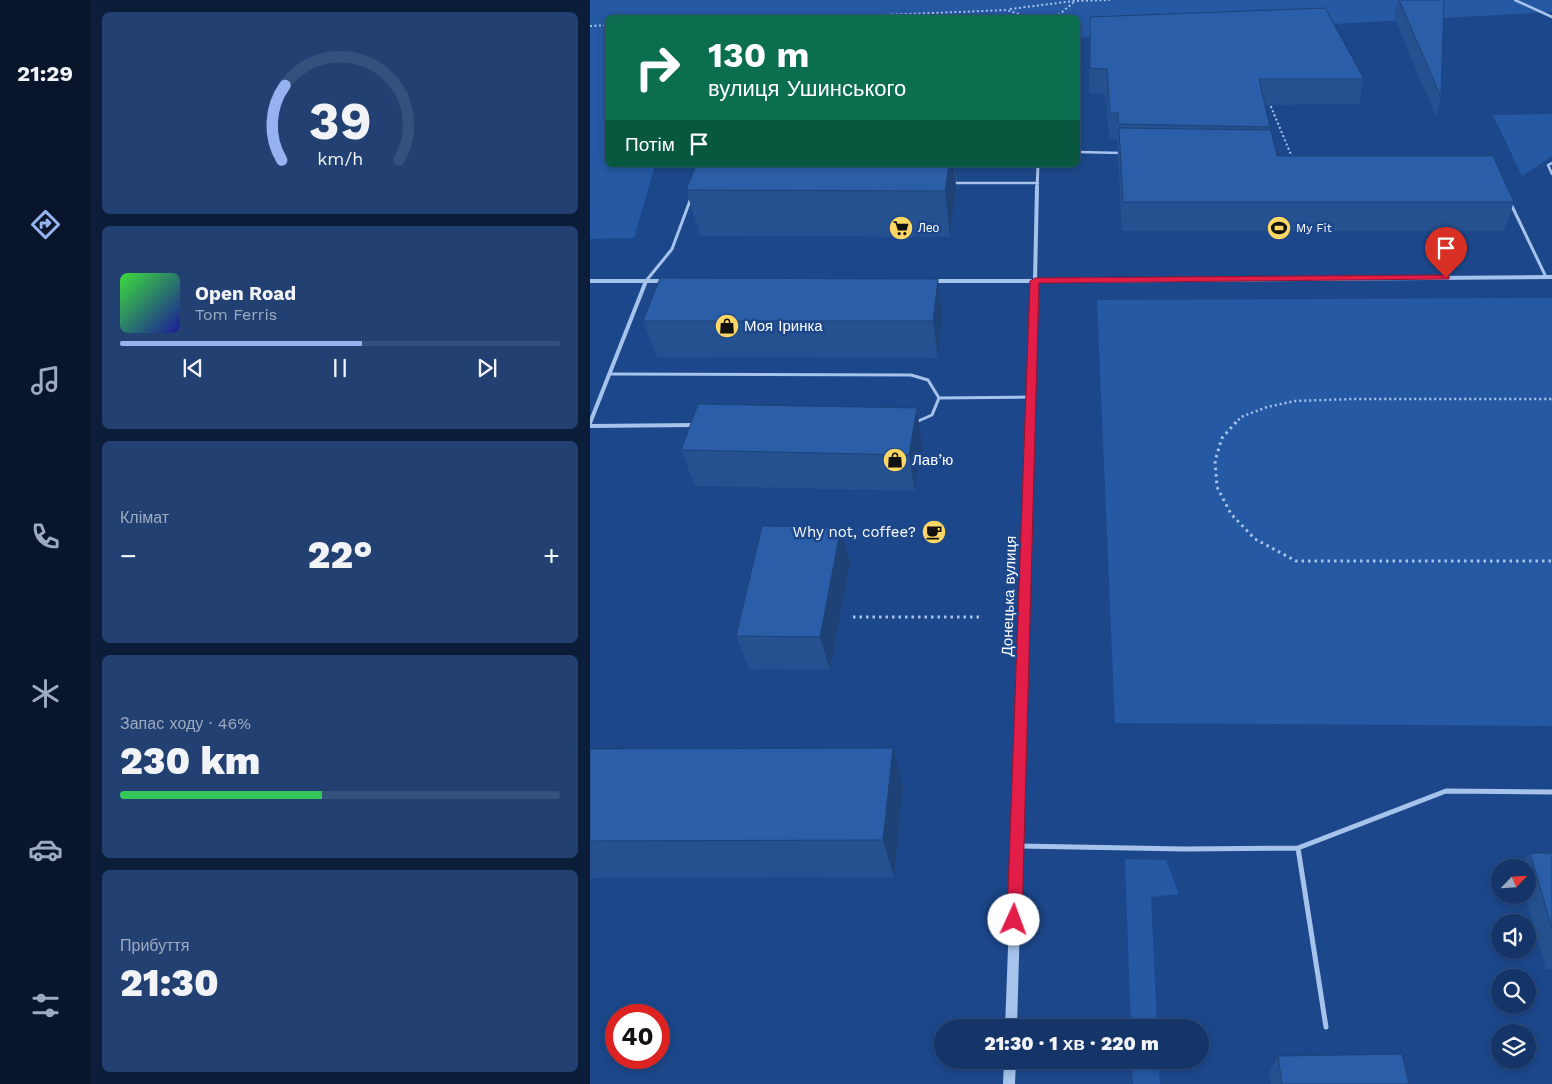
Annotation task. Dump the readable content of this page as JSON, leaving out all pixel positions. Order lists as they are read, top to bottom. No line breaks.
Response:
{"streets":{"street":["Донецька вулиця"]},"places":{"supermarket":["Лео"],"sports":["My Fit"],"shop":["Моя Іринка","Лав’ю"],"cafe":["Why not, coffee?"]},"north":"top right","page":{"tabs":"21:29","turn":["130 m","вулиця Ушинського"],"then":"Потім","song":["Open Road","Tom Ferris"],"tile":["Клімат",["Запас ходу · 46%","230 km"],["Прибуття","21:30"]],"heat":["−","22°","+"],"limit":"40","trip":"21:30 · 1 хв · 220 m","gauge":["39","km/h"]}}
